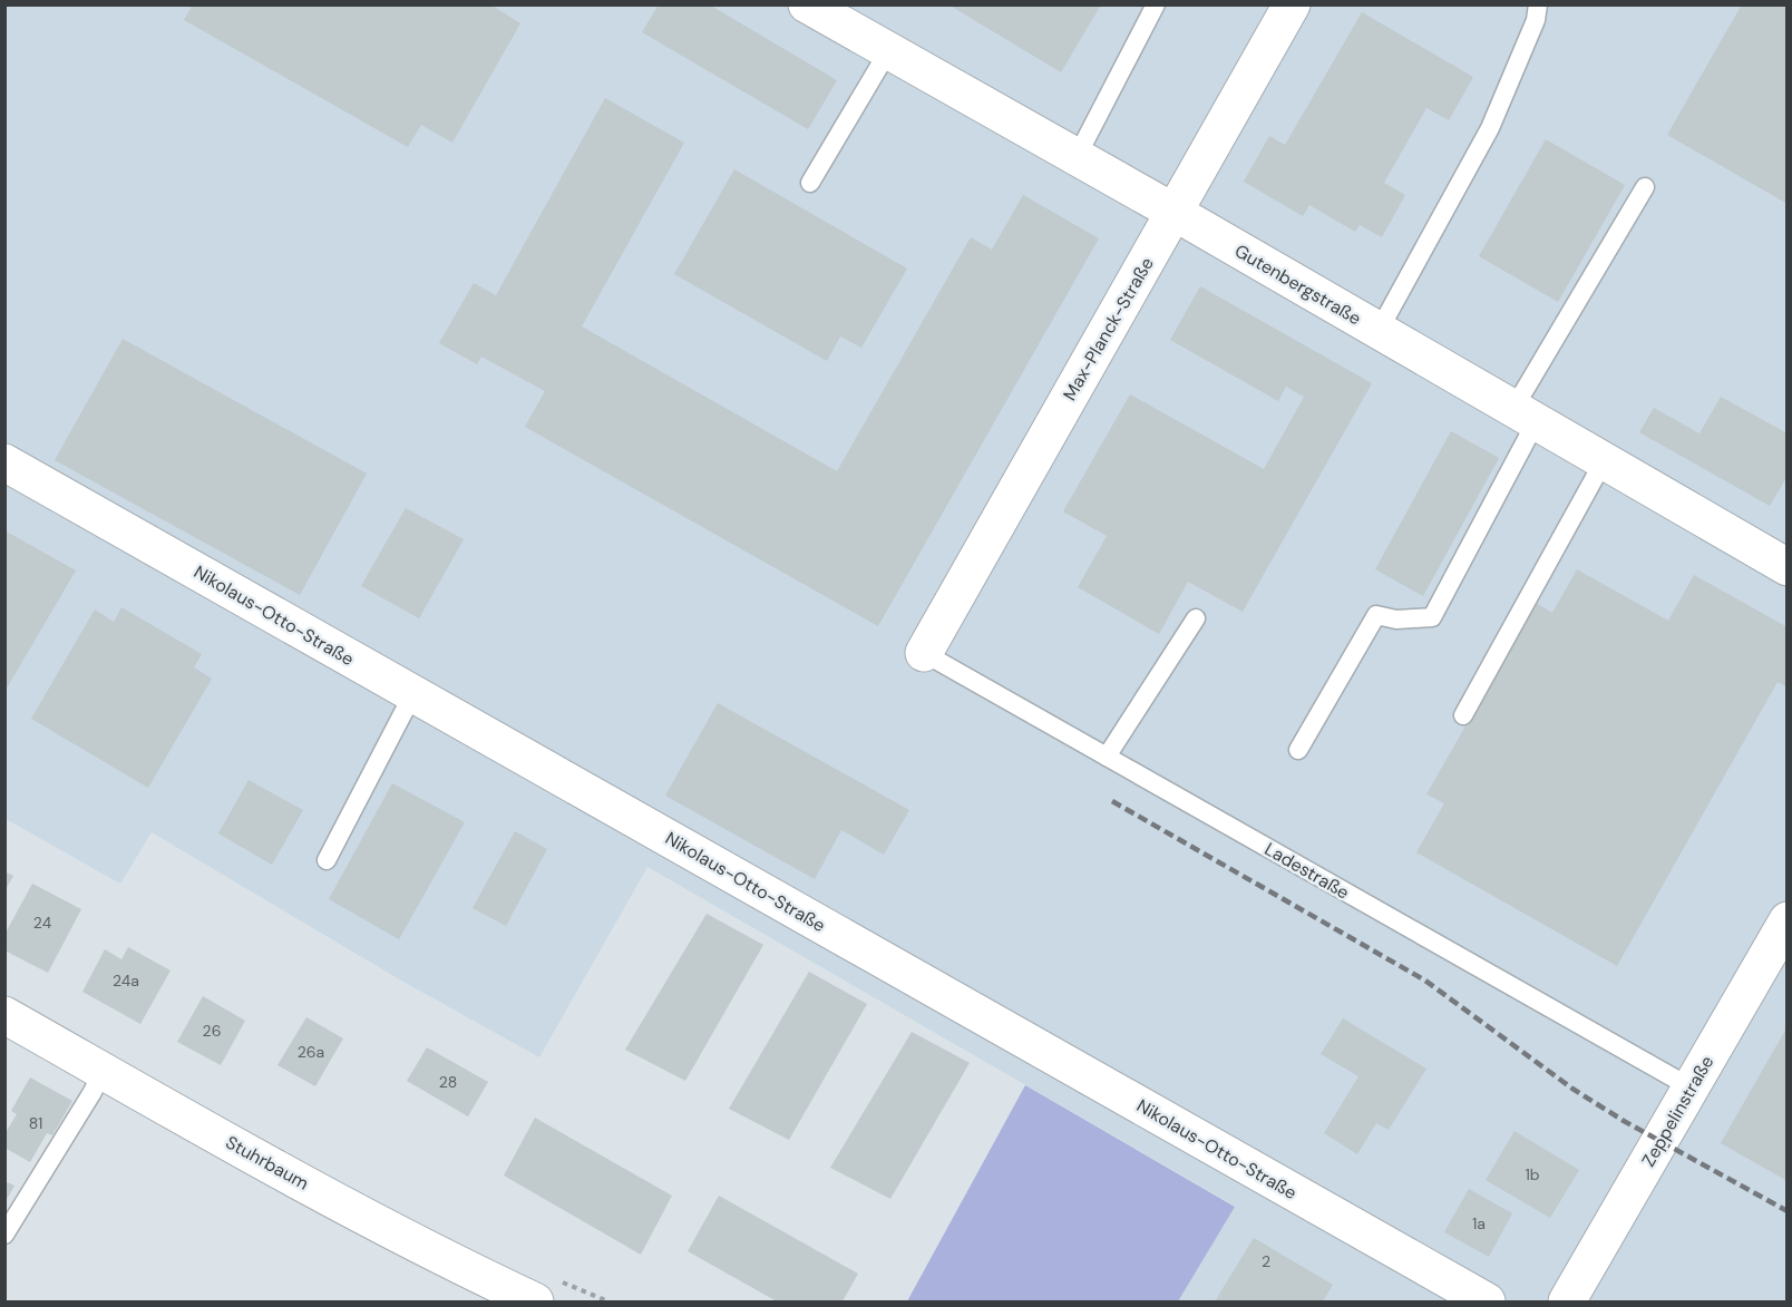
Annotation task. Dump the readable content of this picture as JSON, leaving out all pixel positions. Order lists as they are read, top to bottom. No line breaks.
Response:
{"streets":{"street":["Gutenbergstraße","Max-Planck-Straße","Nikolaus-Otto-Straße","Zeppelinstraße","Stuhrbaum"],"lane":["Ladestraße"]},"crossings":[["Gutenbergstraße","Max-Planck-Straße"],["Max-Planck-Straße","Ladestraße"],["Ladestraße","Zeppelinstraße"]],"house_numbers":["24","24a","26","26a","28","81","1b","1a","2"]}
